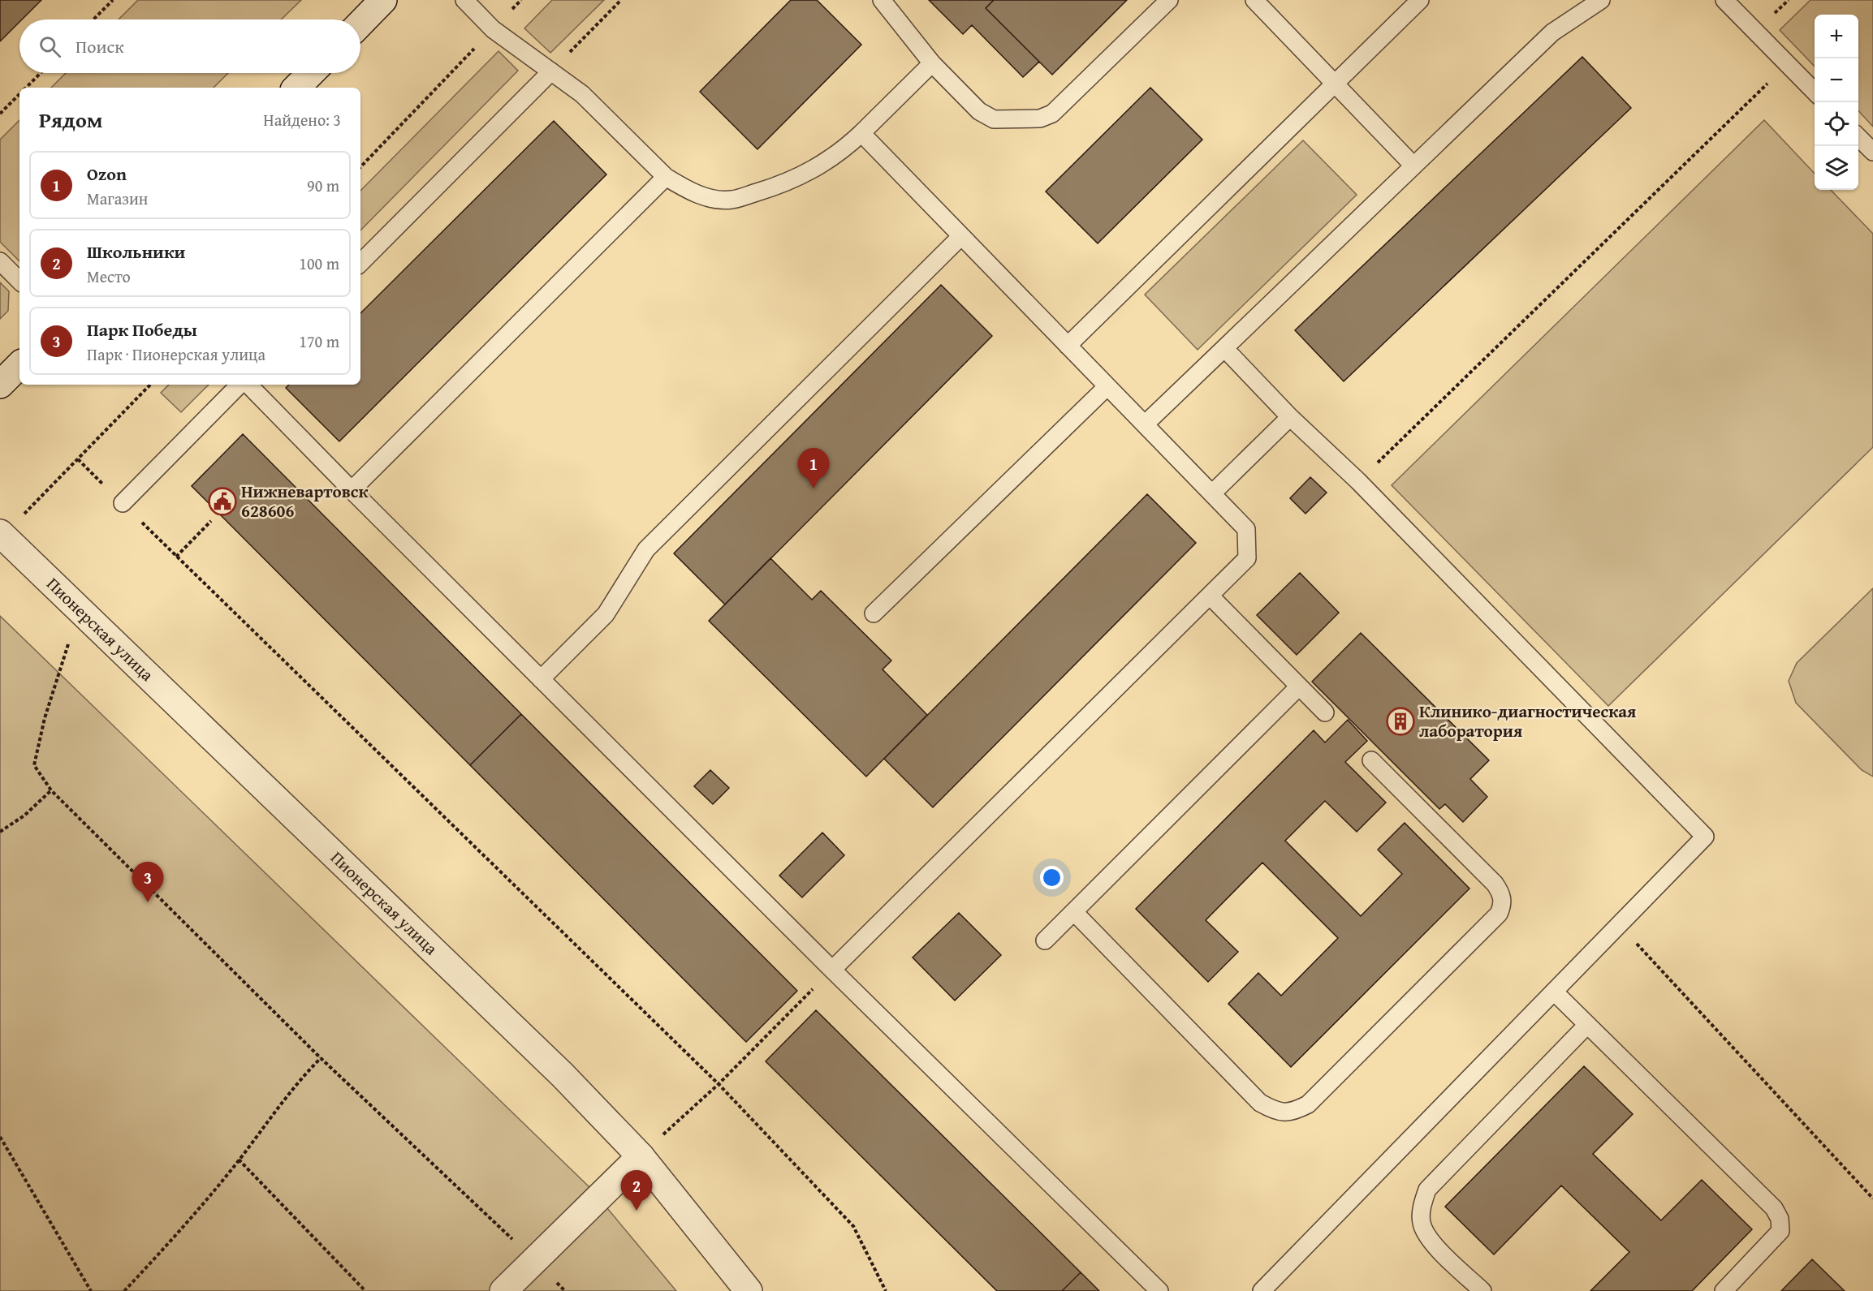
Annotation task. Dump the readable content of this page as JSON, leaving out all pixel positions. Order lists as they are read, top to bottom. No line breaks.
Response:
{"streets":{"street":["Пионерская улица"]},"places":{"public building":["Нижневартовск 628606"],"building":["Клинико-диагностическая лаборатория"]},"page":{"map_buttons":["+","−"],"search":"Поиск","heading":["Рядом","Найдено: 3"],"list":[{"mark":"1","name":"Ozon","note":"Магазин","value":"90 m"},{"mark":"2","name":"Школьники","note":"Место","value":"100 m"},{"mark":"3","name":"Парк Победы","note":"Парк · Пионерская улица","value":"170 m"}],"pins":["1","3","2"]}}
